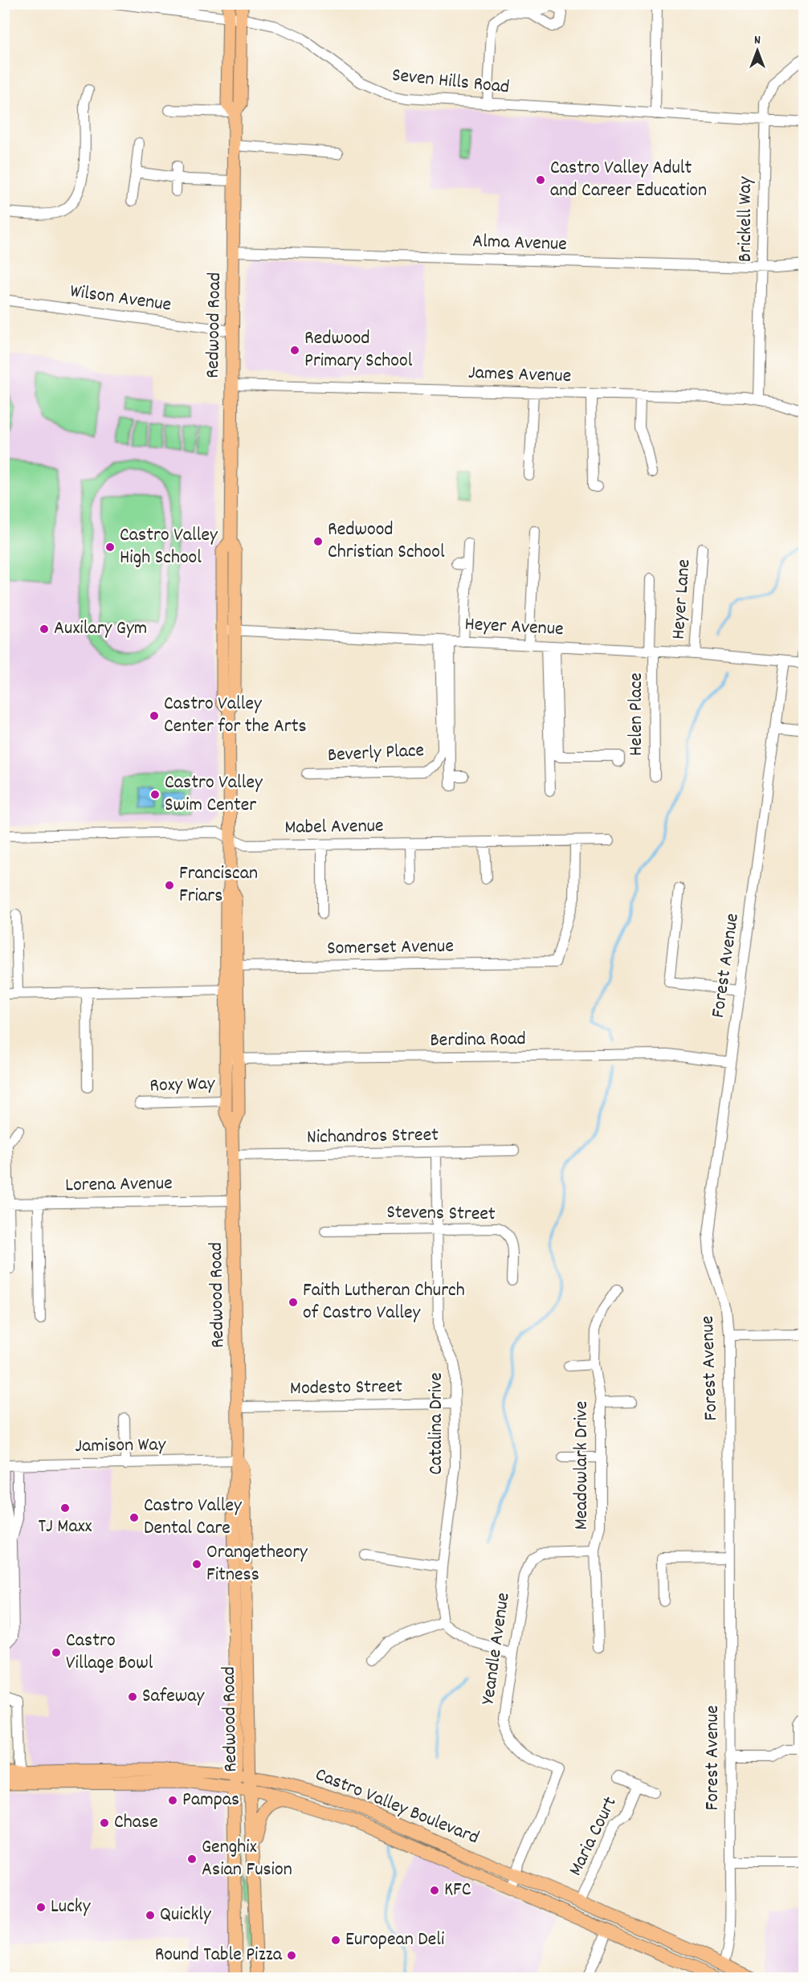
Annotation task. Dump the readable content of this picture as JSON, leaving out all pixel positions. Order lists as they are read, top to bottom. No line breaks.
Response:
{"streets":{"main road":["Redwood Road","Castro Valley Boulevard"],"street":["Seven Hills Road","Brickell Way","Alma Avenue","Wilson Avenue","James Avenue","Heyer Lane","Heyer Avenue","Helen Place","Beverly Place","Mabel Avenue","Somerset Avenue","Forest Avenue","Berdina Road","Roxy Way","Nichandros Street","Lorena Avenue","Stevens Street","Modesto Street","Catalina Drive","Jamison Way","Meadowlark Drive","Yeandle Avenue","Maria Court"]},"crossings":[["Seven Hills Road","Brickell Way"],["Seven Hills Road","Redwood Road"],["Brickell Way","Alma Avenue"],["Brickell Way","James Avenue"],["Alma Avenue","Redwood Road"],["Wilson Avenue","Redwood Road"],["Redwood Road","James Avenue"],["Redwood Road","Heyer Avenue"],["Redwood Road","Mabel Avenue"],["Redwood Road","Somerset Avenue"],["Redwood Road","Berdina Road"],["Redwood Road","Roxy Way"],["Redwood Road","Nichandros Street"],["Redwood Road","Lorena Avenue"],["Redwood Road","Modesto Street"],["Redwood Road","Jamison Way"],["Redwood Road","Castro Valley Boulevard"],["Heyer Lane","Heyer Avenue"],["Heyer Avenue","Helen Place"],["Heyer Avenue","Beverly Place"],["Heyer Avenue","Forest Avenue"],["Mabel Avenue","Somerset Avenue"],["Forest Avenue","Berdina Road"],["Forest Avenue","Castro Valley Boulevard"],["Nichandros Street","Catalina Drive"],["Stevens Street","Catalina Drive"],["Modesto Street","Catalina Drive"],["Meadowlark Drive","Yeandle Avenue"],["Yeandle Avenue","Castro Valley Boulevard"],["Castro Valley Boulevard","Maria Court"]],"places":["Castro Valley Adult and Career Education","Redwood Primary School","Redwood Christian School","Castro Valley High School","Auxilary Gym","Castro Valley Center for the Arts","Castro Valley Swim Center","Franciscan Friars","Faith Lutheran Church of Castro Valley","TJ Maxx","Castro Valley Dental Care","Orangetheory Fitness","Castro Village Bowl","Safeway","Pampas","Chase","Genghix Asian Fusion","KFC","Lucky","Quickly","European Deli","Round Table Pizza"],"north":"top"}
